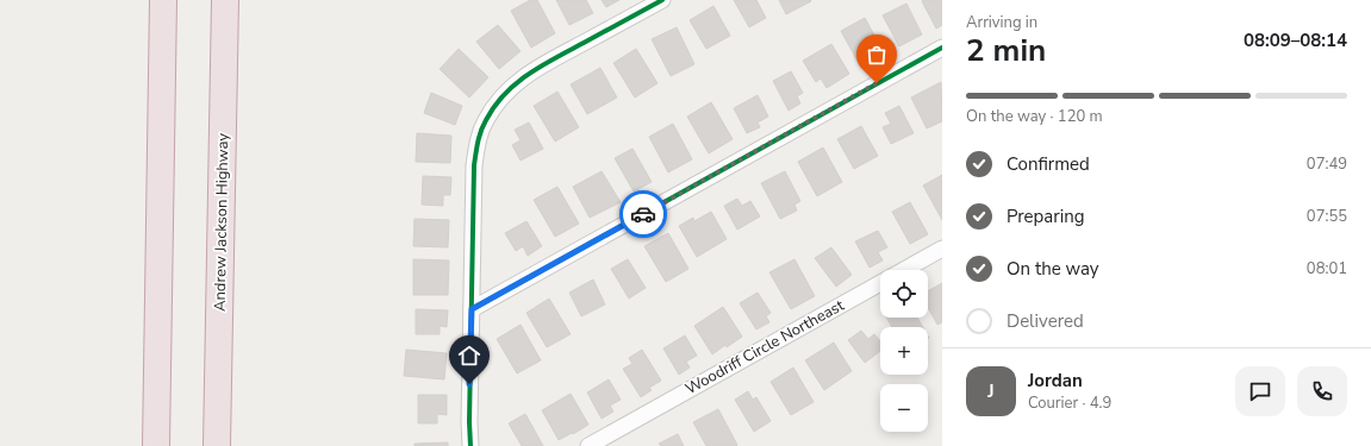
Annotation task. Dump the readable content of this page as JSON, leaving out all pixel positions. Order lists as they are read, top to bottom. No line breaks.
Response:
{"streets":{"highway":["Andrew Jackson Highway"],"street":["Woodriff Circle Northeast"]},"page":{"heading":["2 min","Arriving in","08:09–08:14"],"panel":["Jordan","Courier · 4.9"],"bar":"On the way · 120 m","list":[["Confirmed","07:49"],["Preparing","07:55"],["On the way","08:01"],"Delivered"],"map_buttons":["+","−"],"round":"J"}}
